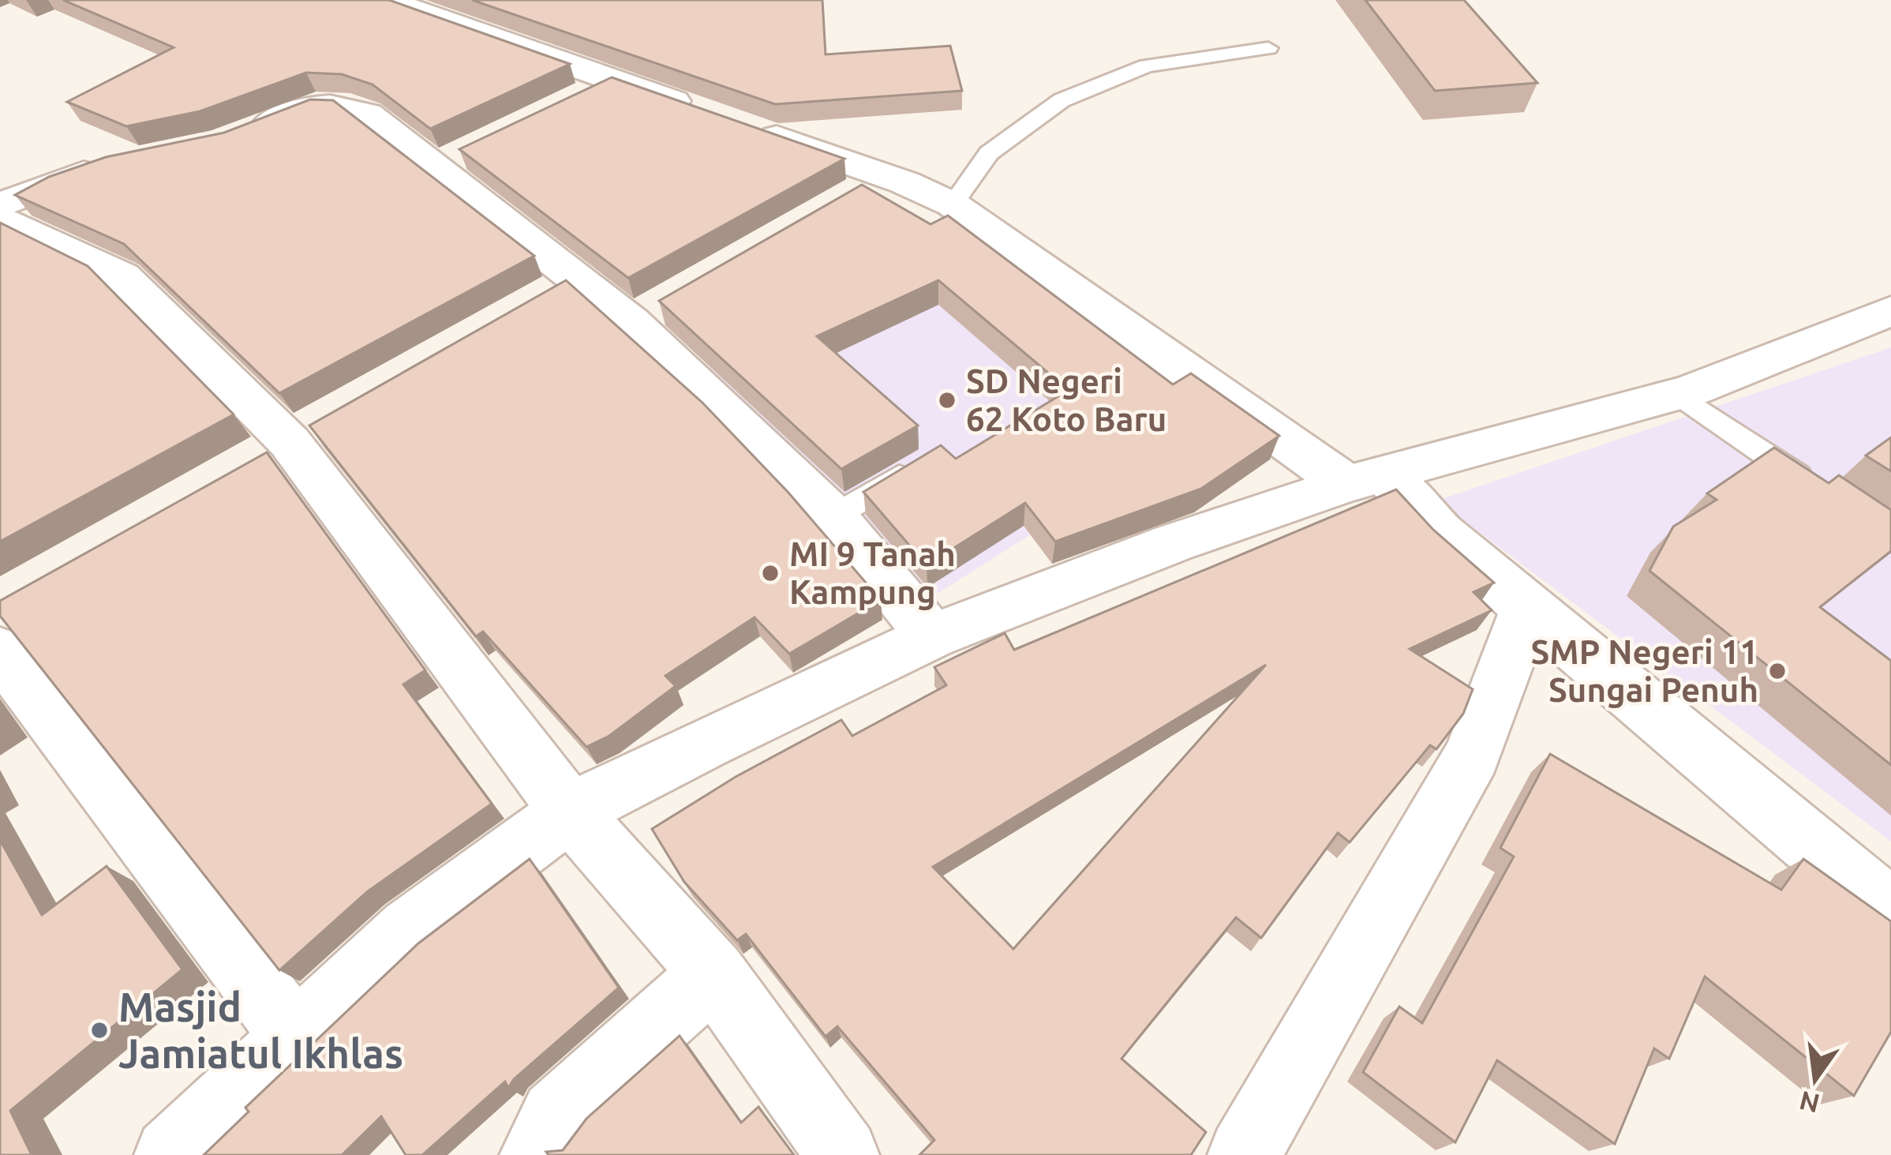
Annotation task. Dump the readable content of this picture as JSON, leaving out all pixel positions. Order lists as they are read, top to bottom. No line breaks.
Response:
{"places":["SD Negeri 62 Koto Baru","MI 9 Tanah Kampung","SMP Negeri 11 Sungai Penuh","Masjid Jamiatul Ikhlas"],"north":"bottom"}
